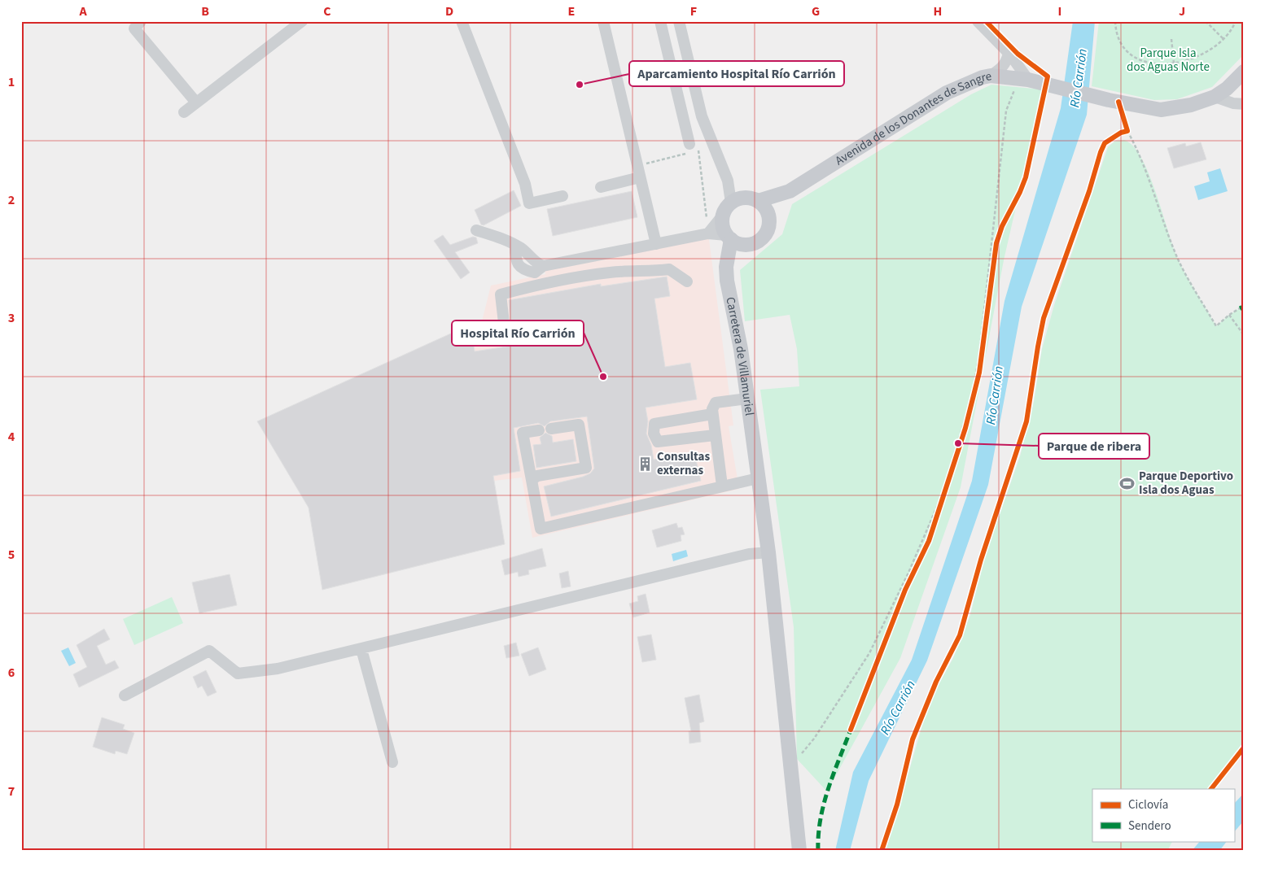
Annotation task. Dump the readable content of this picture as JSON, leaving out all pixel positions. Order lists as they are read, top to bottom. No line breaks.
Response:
{"streets":{"main road":["Avenida de los Donantes de Sangre","Carretera de Villamuriel"]},"crossings":[["Avenida de los Donantes de Sangre","Carretera de Villamuriel"]],"water":["Río Carrión"],"parks":["Parque Isla dos Aguas Norte"],"places":{"other":["Aparcamiento Hospital Río Carrión","Hospital Río Carrión","Parque de ribera"],"building":["Consultas externas"],"sports":["Parque Deportivo Isla dos Aguas"]},"legend":["Ciclovía","Sendero"],"grid":{"columns":["A","B","C","D","E","F","G","H","I","J"],"rows":["1","2","3","4","5","6","7"]}}
